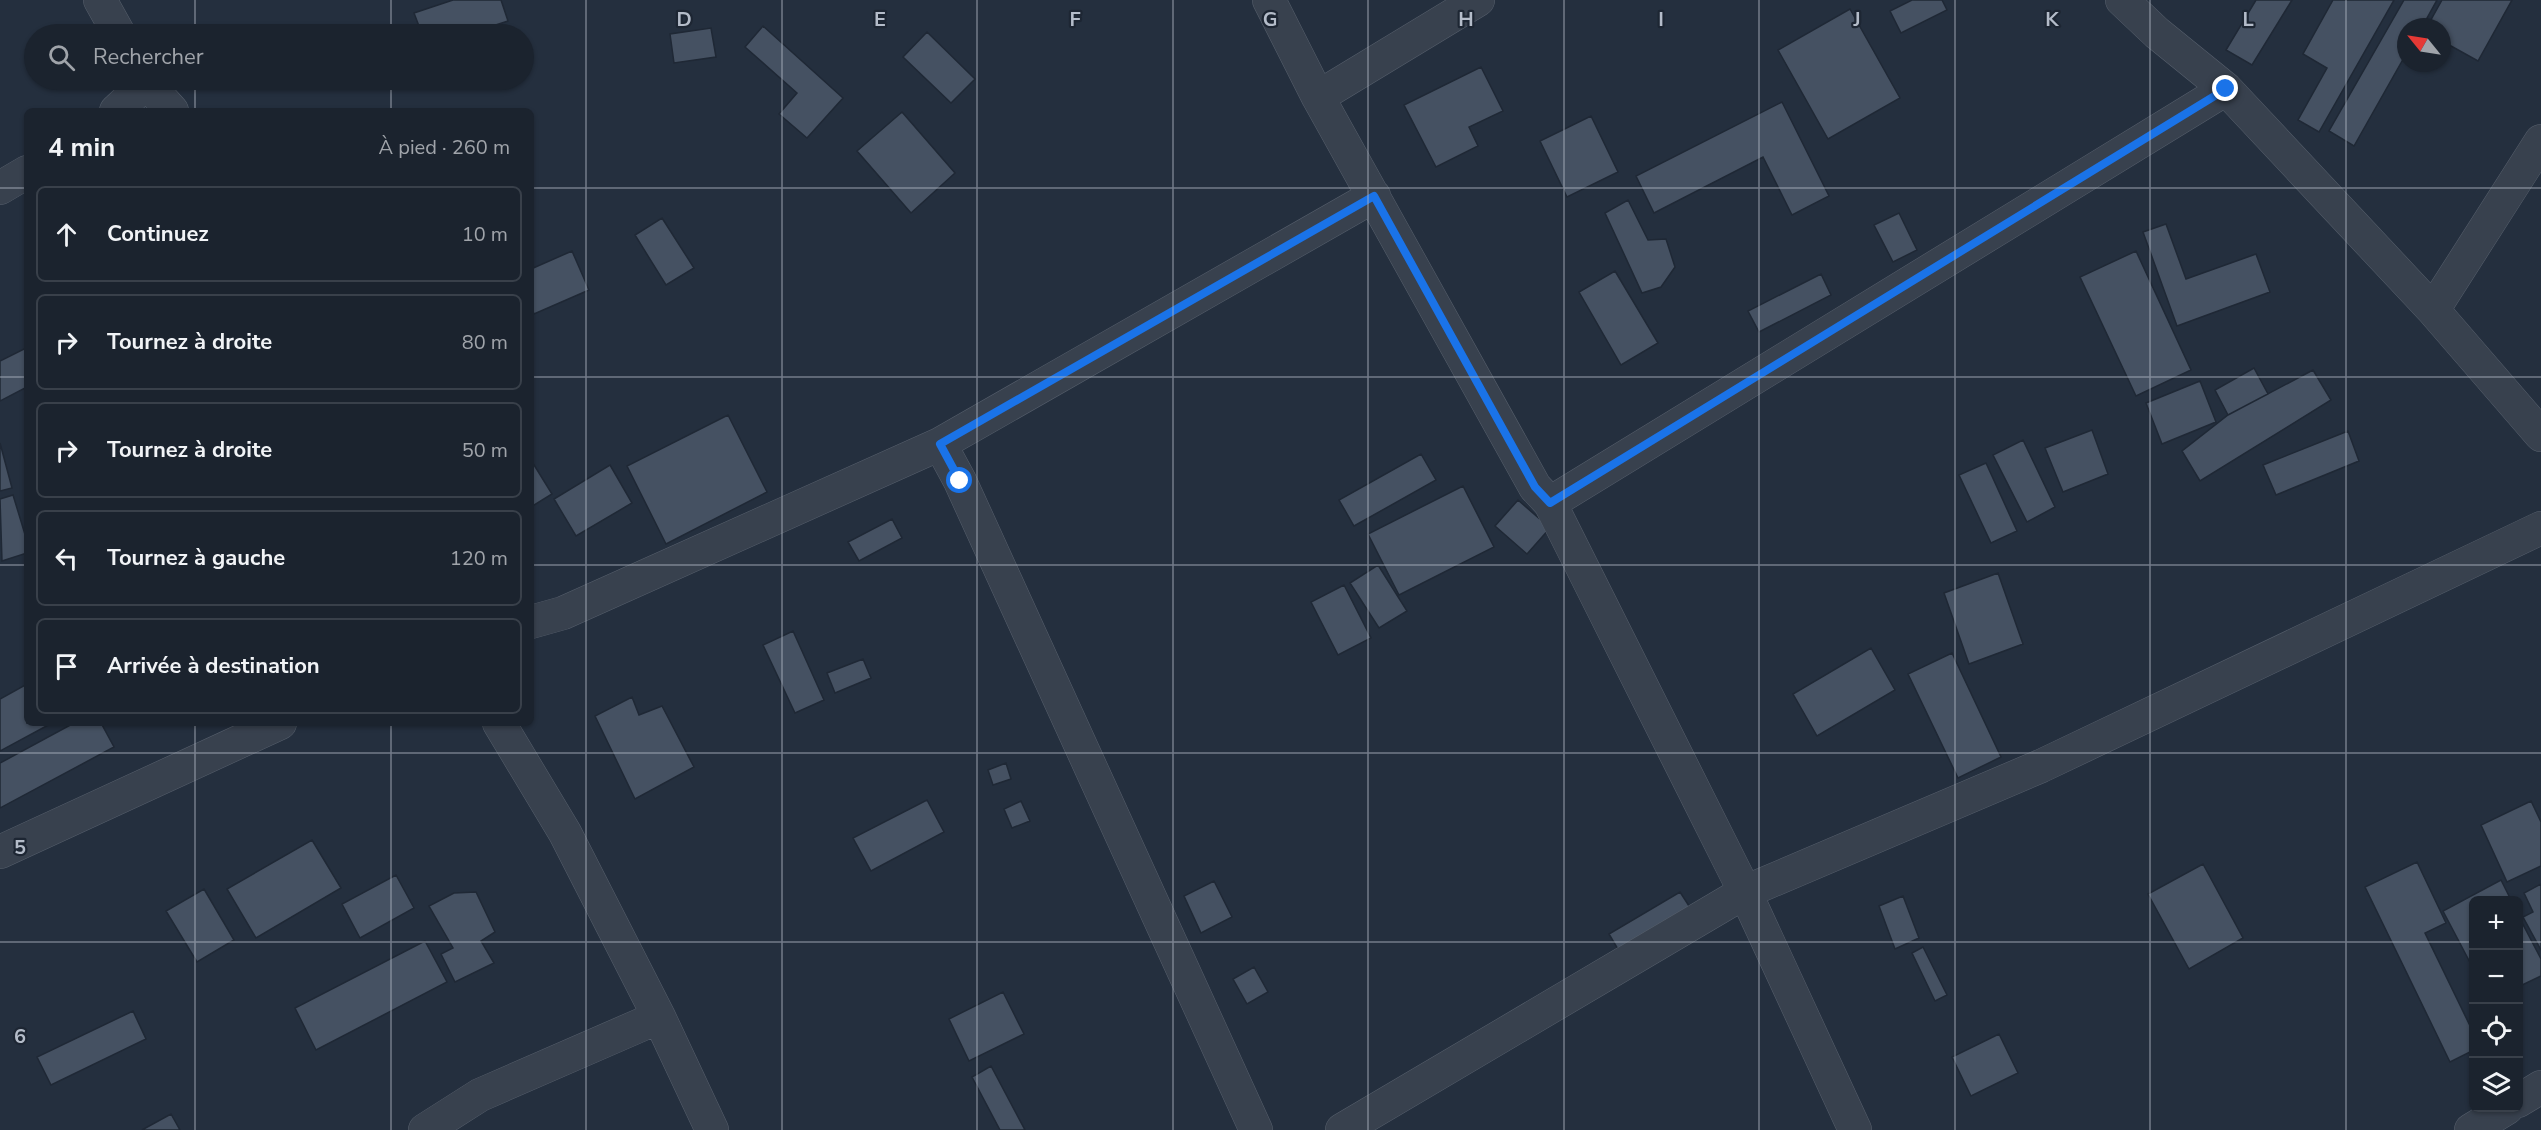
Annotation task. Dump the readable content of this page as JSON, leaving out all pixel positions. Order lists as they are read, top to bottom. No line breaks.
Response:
{"north":"top left","page":{"search":"Rechercher","heading":["4 min","À pied · 260 m"],"list":[["Continuez","10 m"],["Tournez à droite","80 m"],["Tournez à droite","50 m"],["Tournez à gauche","120 m"],"Arrivée à destination"],"map_buttons":["+","−"]},"grid":{"columns":["D","E","F","G","H","I","J","K","L"],"rows":["5","6"]}}
